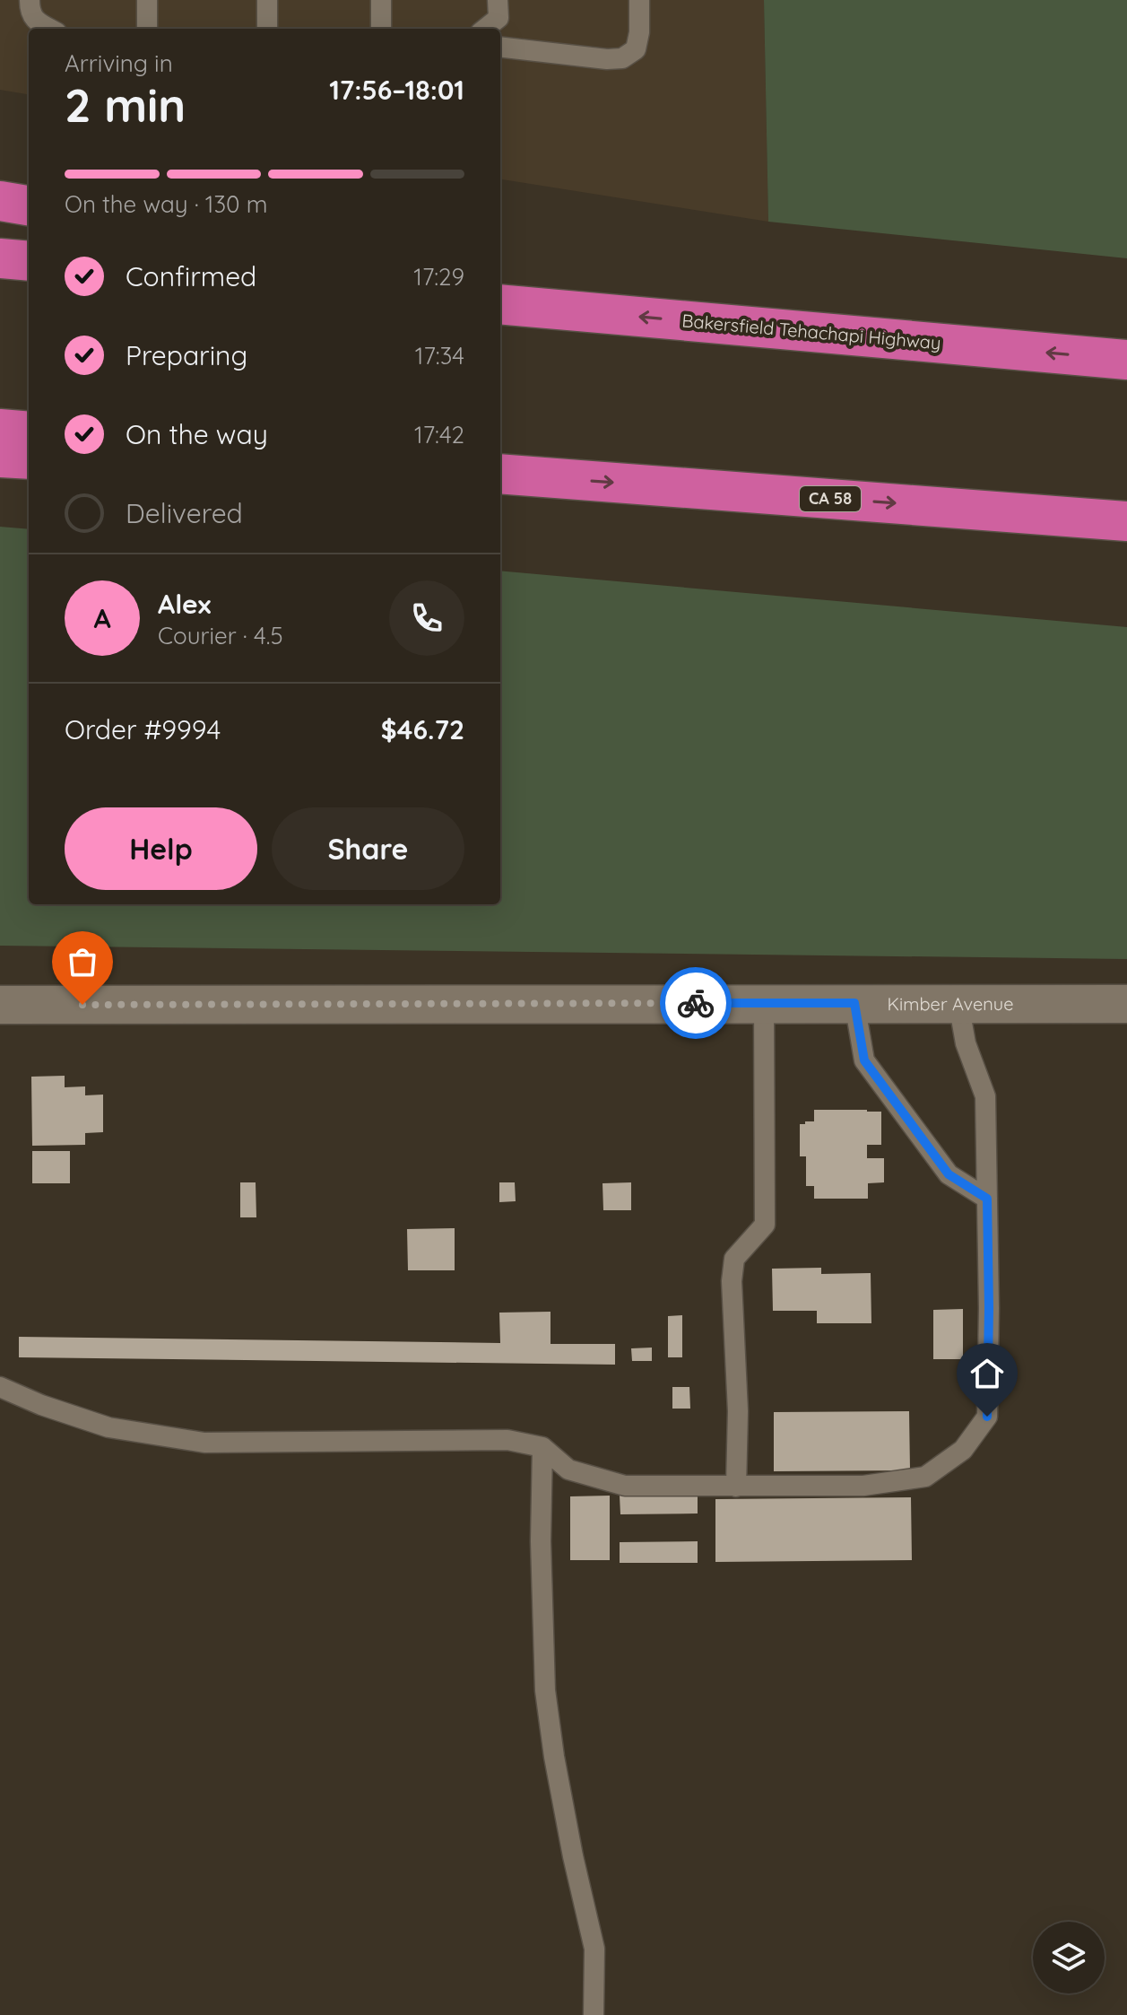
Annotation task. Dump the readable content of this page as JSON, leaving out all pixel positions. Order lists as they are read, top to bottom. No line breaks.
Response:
{"streets":{"highway":["Bakersfield Tehachapi Highway","CA 58"],"street":["Kimber Avenue"]},"page":{"heading":["2 min","Arriving in","17:56–18:01"],"panel":["Alex","Courier · 4.5","Order #9994","$46.72"],"bar":"On the way · 130 m","list":[["Confirmed","17:29"],["Preparing","17:34"],["On the way","17:42"],"Delivered"],"round":"A","buttons":["Help","Share"]}}
